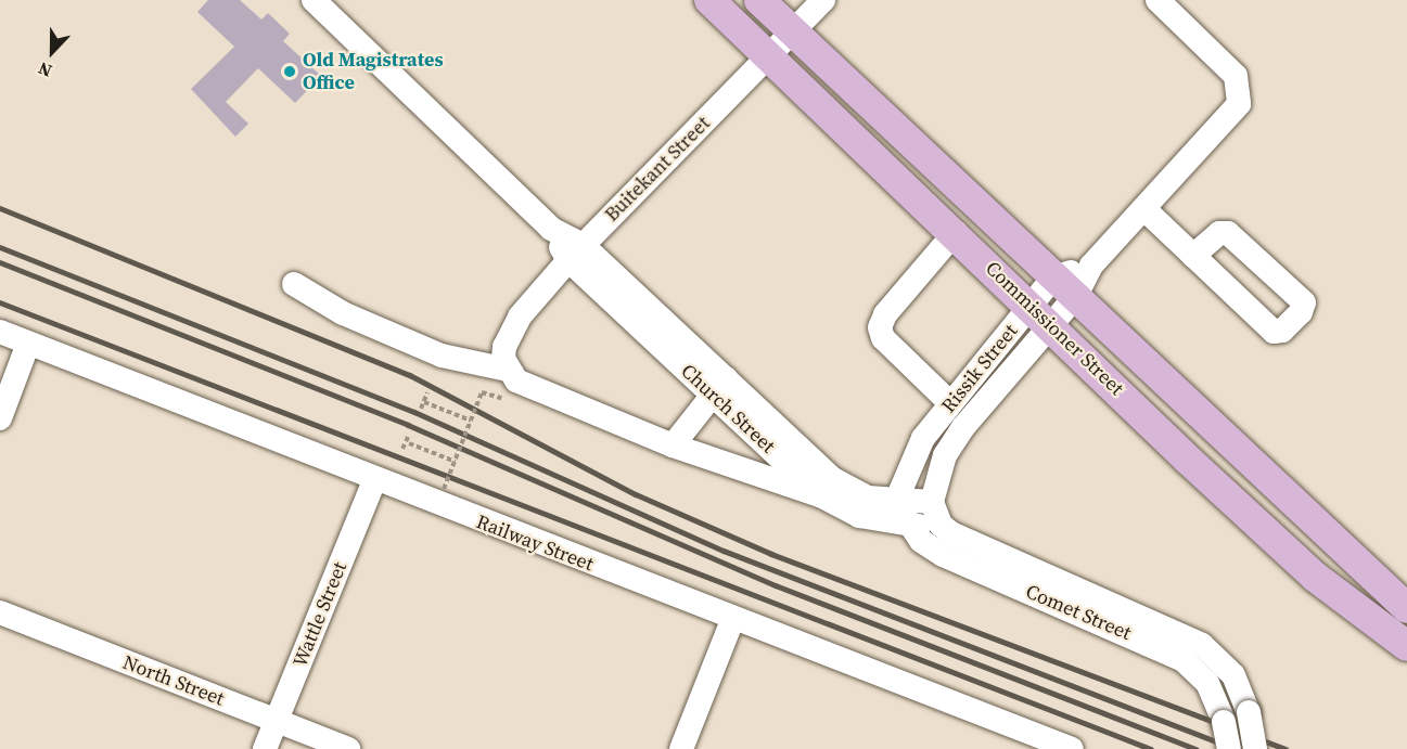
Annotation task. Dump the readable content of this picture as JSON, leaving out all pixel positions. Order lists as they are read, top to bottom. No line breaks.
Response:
{"streets":{"main road":["Commissioner Street"],"street":["Buitekant Street","Rissik Street","Church Street","Railway Street","Comet Street","Wattle Street","North Street"]},"crossings":[["Buitekant Street","Commissioner Street"],["Buitekant Street","Church Street"],["Commissioner Street","Rissik Street"],["Rissik Street","Church Street"],["Church Street","Comet Street"],["Railway Street","Wattle Street"],["Wattle Street","North Street"]],"places":["Old Magistrates Office"],"north":"bottom"}
